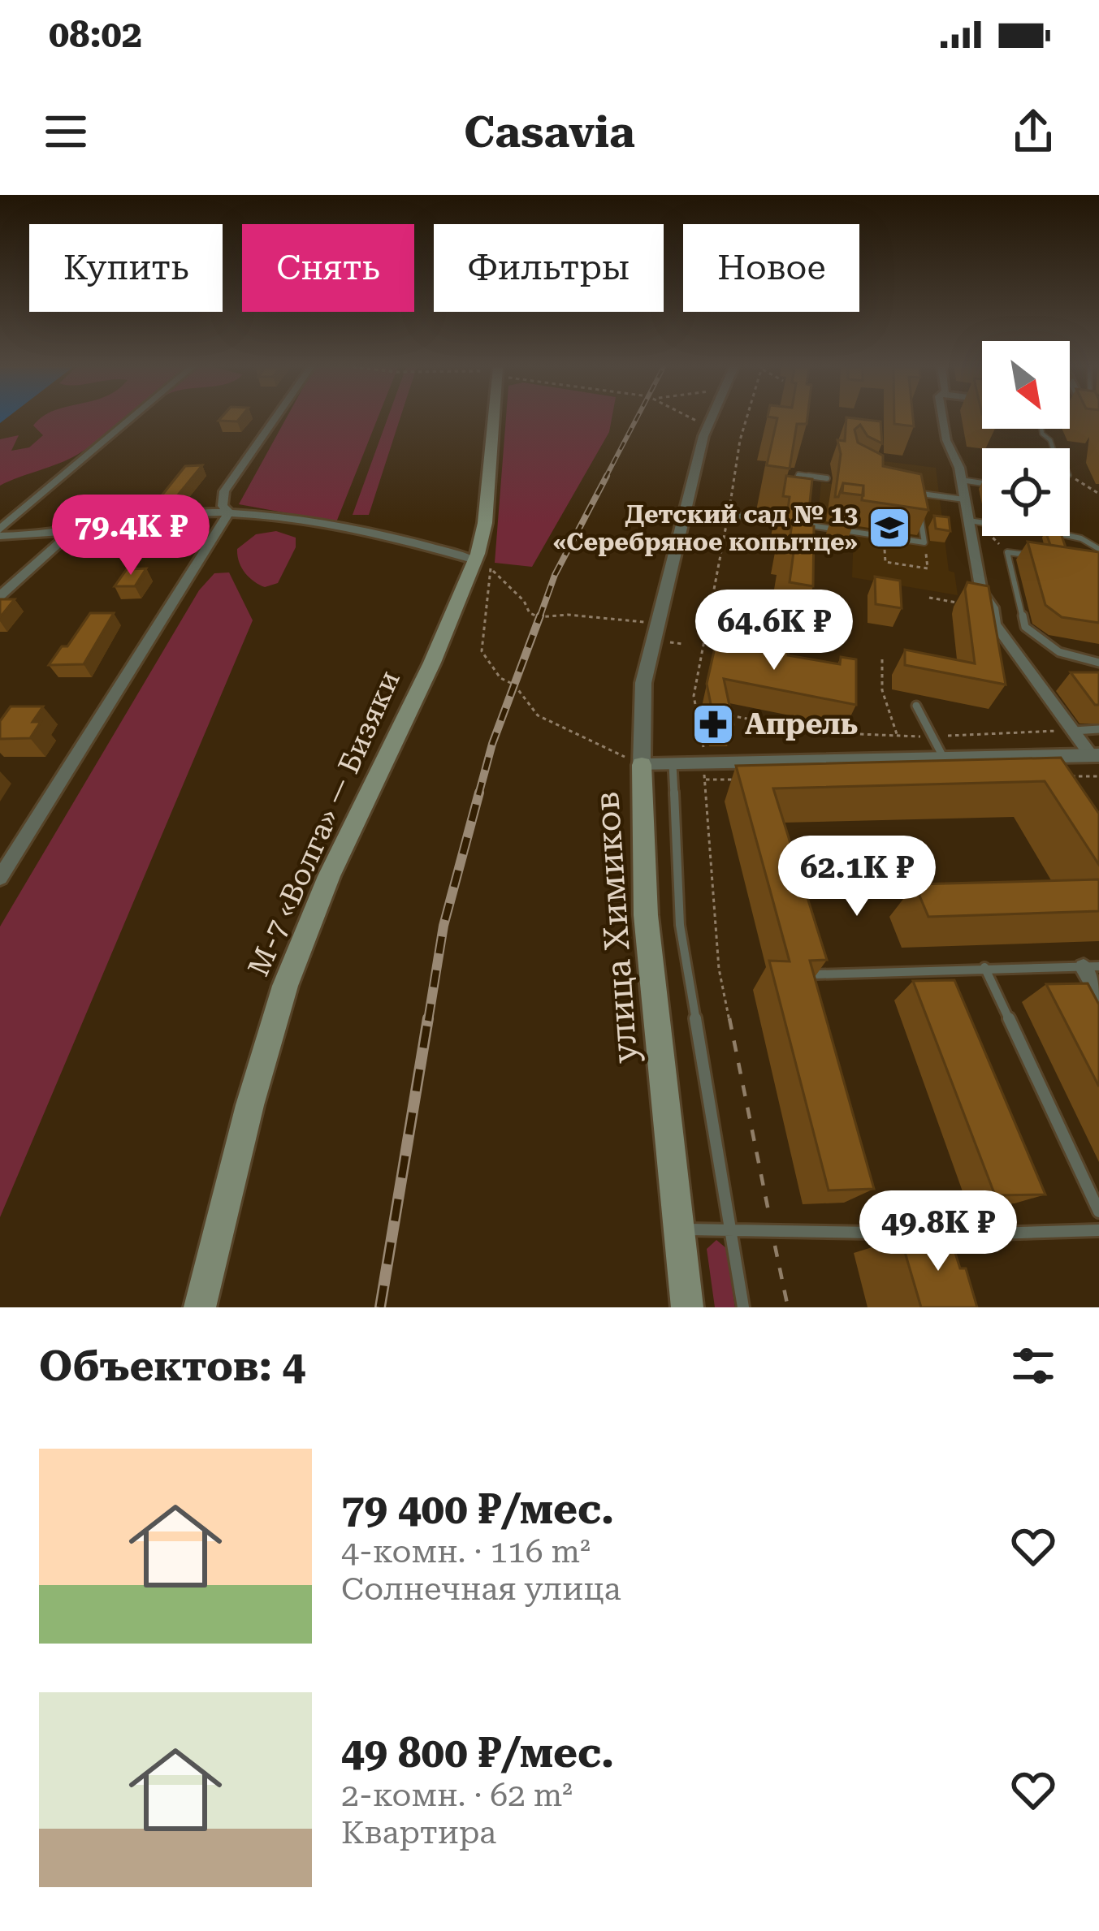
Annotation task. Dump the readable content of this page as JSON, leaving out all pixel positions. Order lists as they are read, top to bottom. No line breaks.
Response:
{"streets":{"main road":["М-7 «Волга» — Бизяки","улица Химиков"]},"places":{"school or university":["Детский сад № 13 «Серебряное копытце»"],"pharmacy":["Апрель"]},"north":"bottom right","page":{"status":"08:02","header":"Casavia","chip":["Купить","Снять","Фильтры","Новое"],"price":["79.4K ₽","64.6K ₽","62.1K ₽","49.8K ₽"],"heading":"Объектов: 4","list":[{"name":"79 400 ₽/мес.","note":"4-комн. · 116 m² · Солнечная улица"},{"name":"49 800 ₽/мес.","note":"2-комн. · 62 m² · Квартира"}]}}
